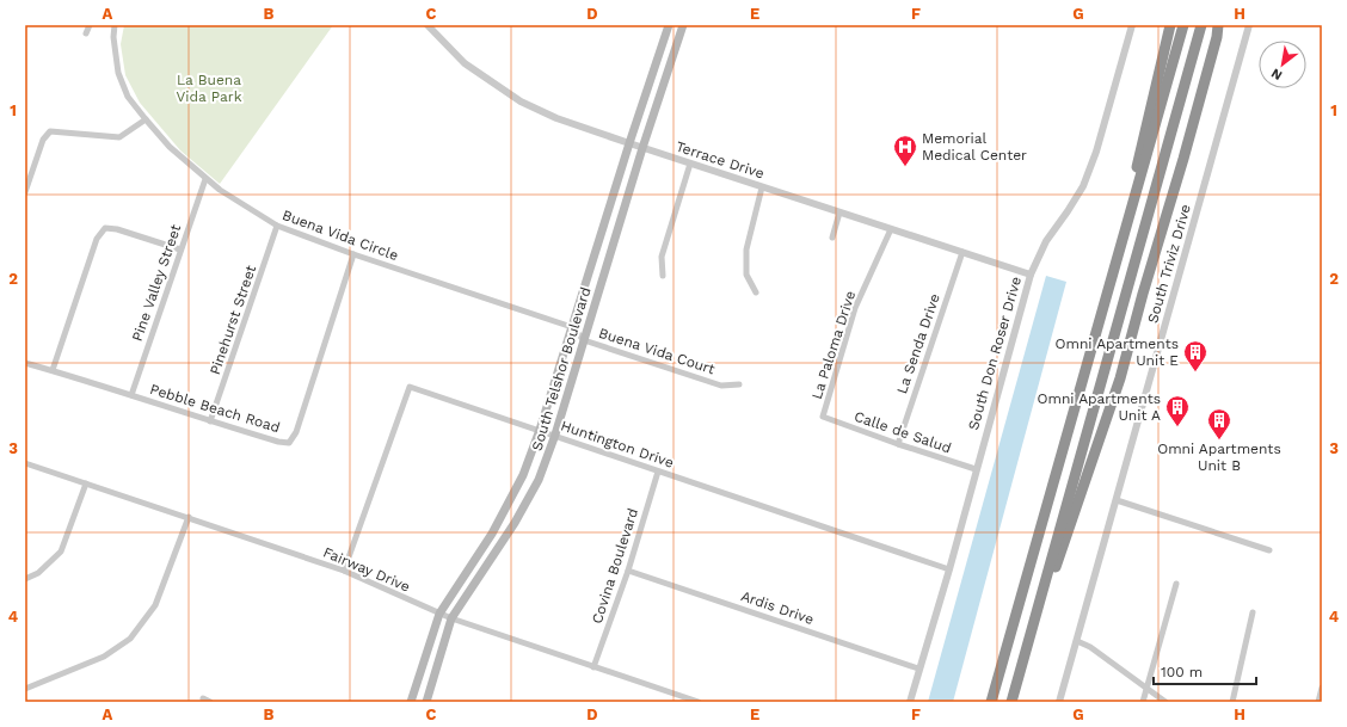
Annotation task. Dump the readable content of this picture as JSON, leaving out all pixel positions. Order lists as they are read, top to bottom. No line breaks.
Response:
{"streets":{"main road":["South Telshor Boulevard"],"street":["Terrace Drive","Buena Vida Circle","South Triviz Drive","Pine Valley Street","Pinehurst Street","La Senda Drive","La Paloma Drive","Buena Vida Court","South Don Roser Drive","Pebble Beach Road","Calle de Salud","Huntington Drive","Covina Boulevard","Fairway Drive","Ardis Drive"]},"crossings":[["Terrace Drive","La Senda Drive"],["Terrace Drive","La Paloma Drive"],["Terrace Drive","South Don Roser Drive"],["Terrace Drive","South Telshor Boulevard"],["Buena Vida Circle","Pine Valley Street"],["Buena Vida Circle","Pinehurst Street"],["Buena Vida Circle","Buena Vida Court"],["Buena Vida Circle","South Telshor Boulevard"],["Buena Vida Circle","Pebble Beach Road"],["Pine Valley Street","Pebble Beach Road"],["Pinehurst Street","Pebble Beach Road"],["La Senda Drive","Calle de Salud"],["La Paloma Drive","Calle de Salud"],["Buena Vida Court","South Telshor Boulevard"],["South Don Roser Drive","Calle de Salud"],["South Don Roser Drive","Huntington Drive"],["South Don Roser Drive","Ardis Drive"],["South Telshor Boulevard","Huntington Drive"],["South Telshor Boulevard","Fairway Drive"],["Huntington Drive","Covina Boulevard"],["Huntington Drive","Fairway Drive"],["Covina Boulevard","Fairway Drive"],["Covina Boulevard","Ardis Drive"]],"parks":["La Buena Vida Park"],"places":{"hospital":["Memorial Medical Center"],"building":["Omni Apartments Unit E","Omni Apartments Unit A","Omni Apartments Unit B"]},"scale_bar":"100 m","north":"bottom left","grid":{"columns":["A","B","C","D","E","F","G","H"],"rows":["1","2","3","4"]}}
